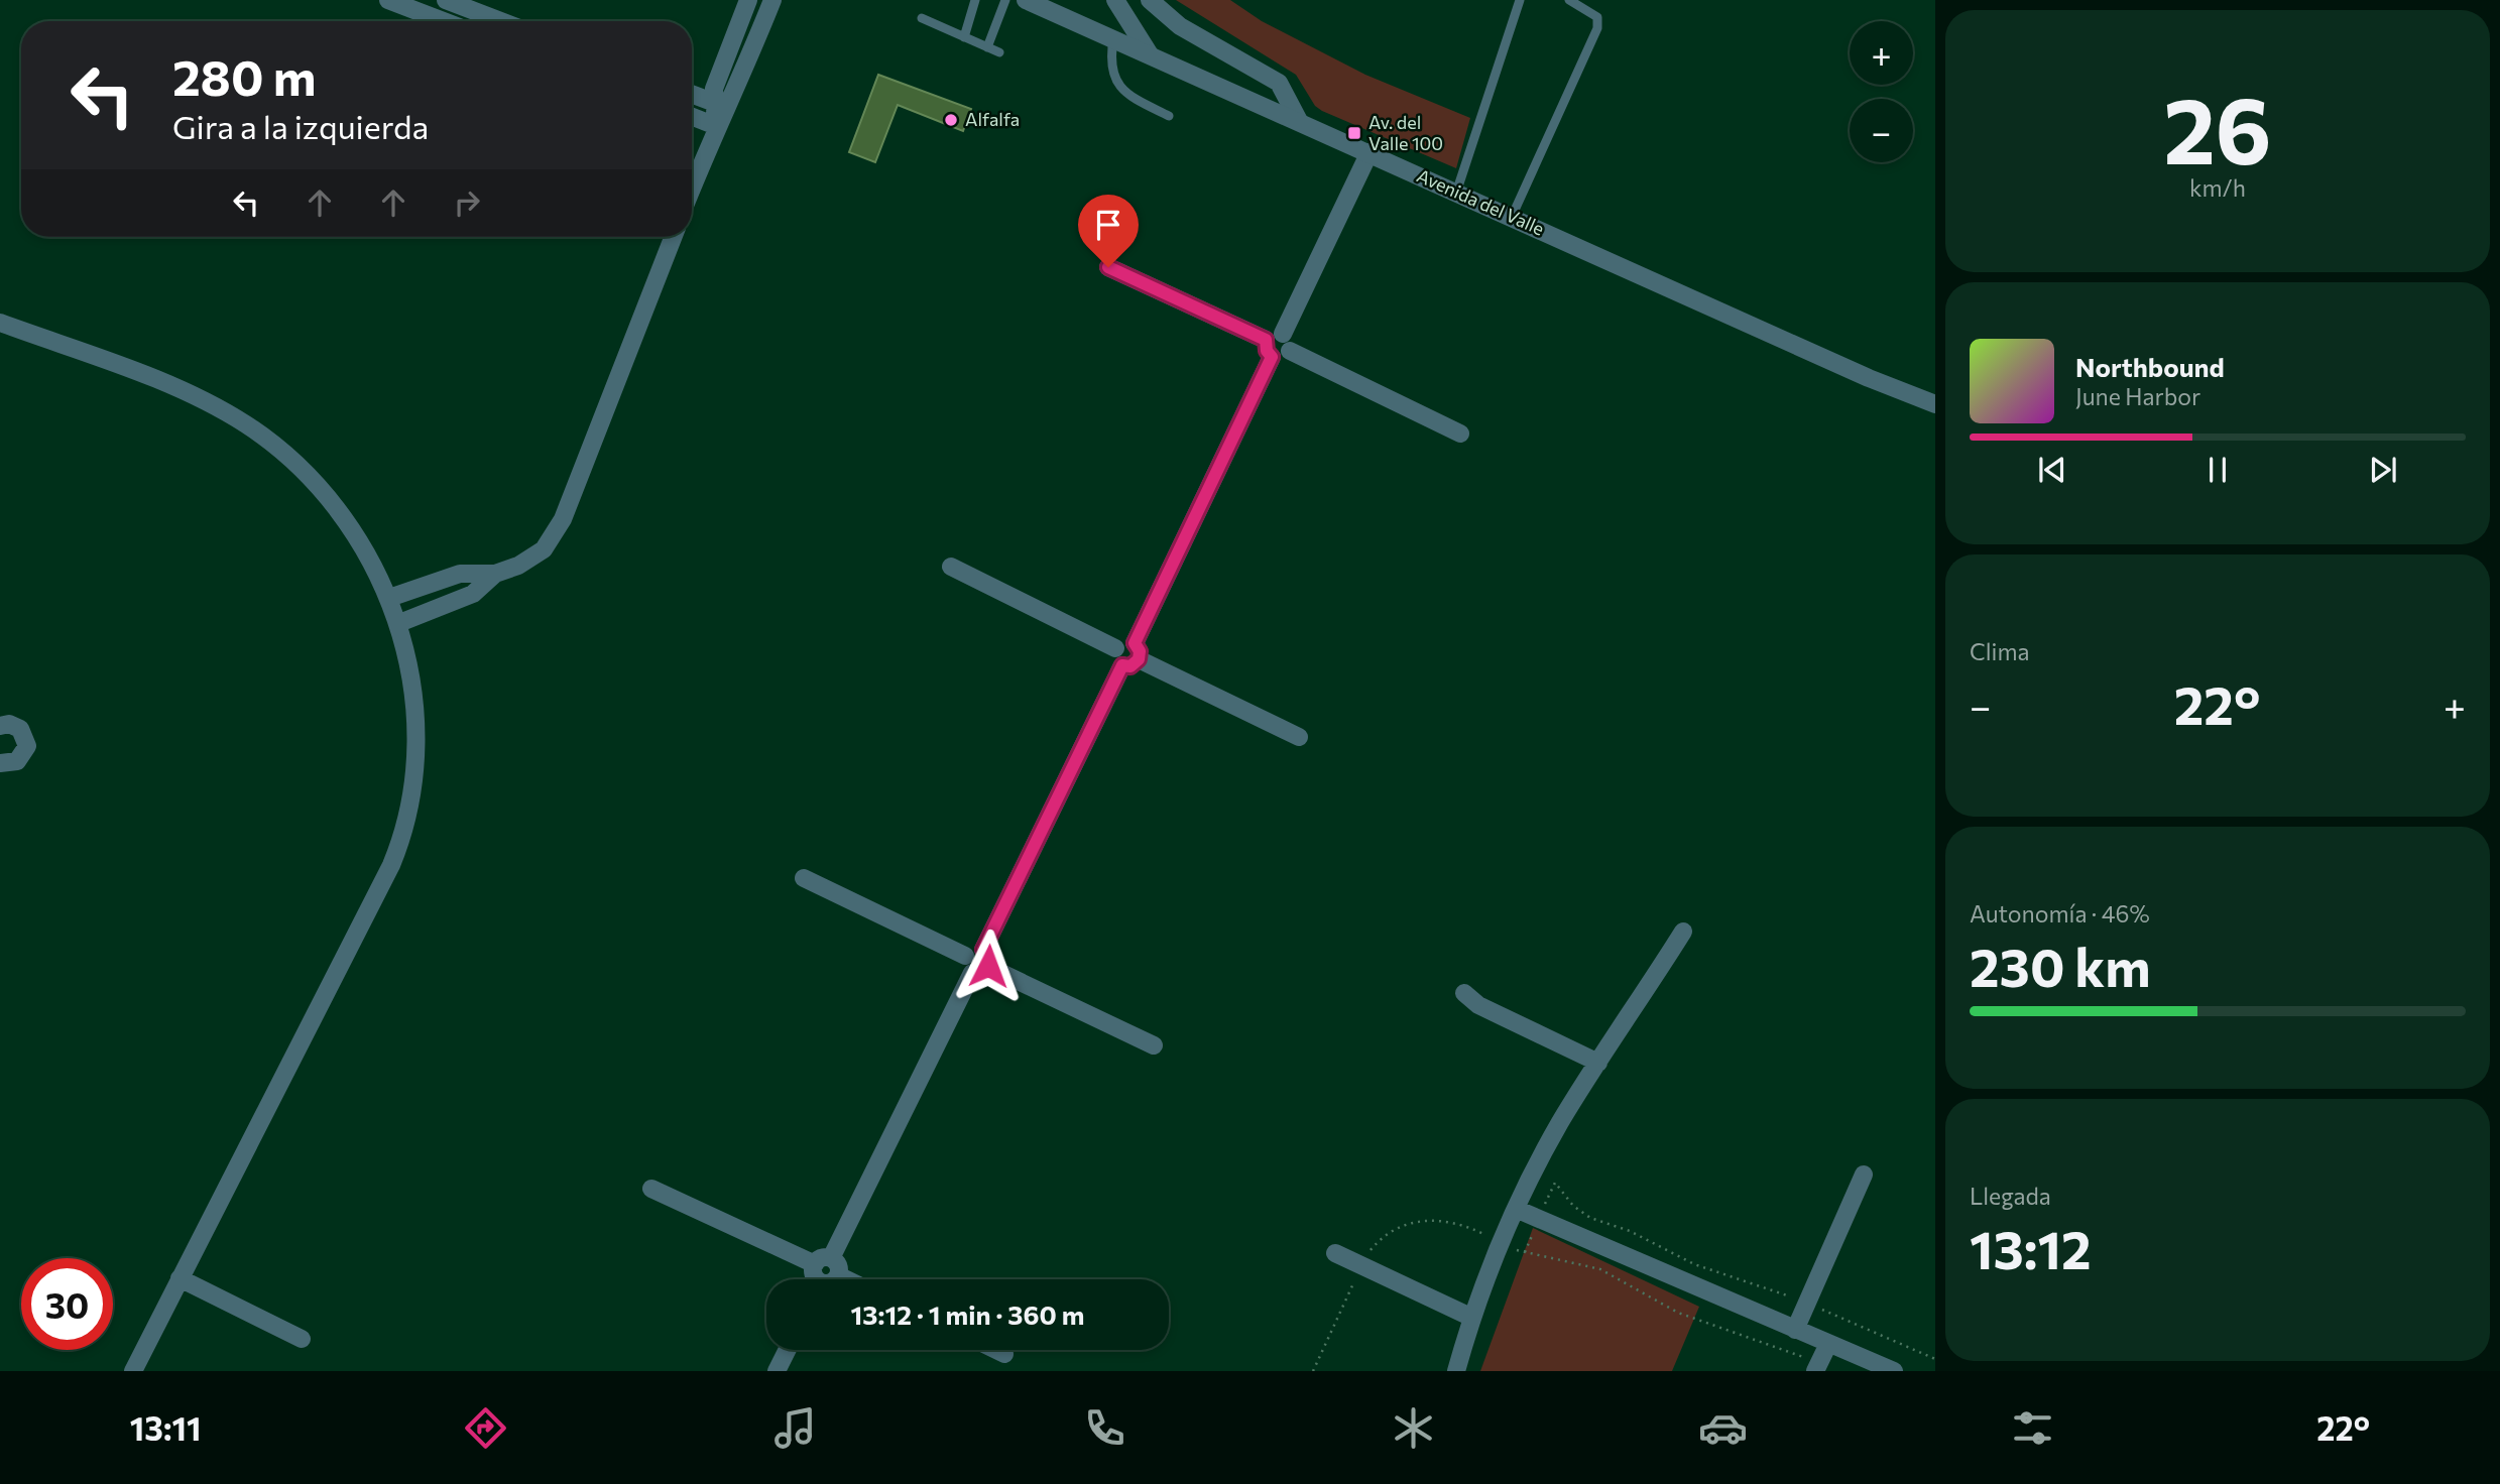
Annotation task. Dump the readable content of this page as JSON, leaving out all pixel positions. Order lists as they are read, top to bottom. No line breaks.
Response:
{"streets":{"street":["Avenida del Valle"]},"places":{"other":["Alfalfa"],"transit":["Av. del Valle 100"]},"page":{"tile":[["26","km/h"],"Clima",["Autonomía · 46%","230 km"],["Llegada","13:12"]],"map_buttons":["+","−"],"turn":["280 m","Gira a la izquierda"],"song":["Northbound","June Harbor"],"heat":["−","22°","+"],"limit":"30","trip":"13:12 · 1 min · 360 m","tabs":["13:11","22°"]}}
